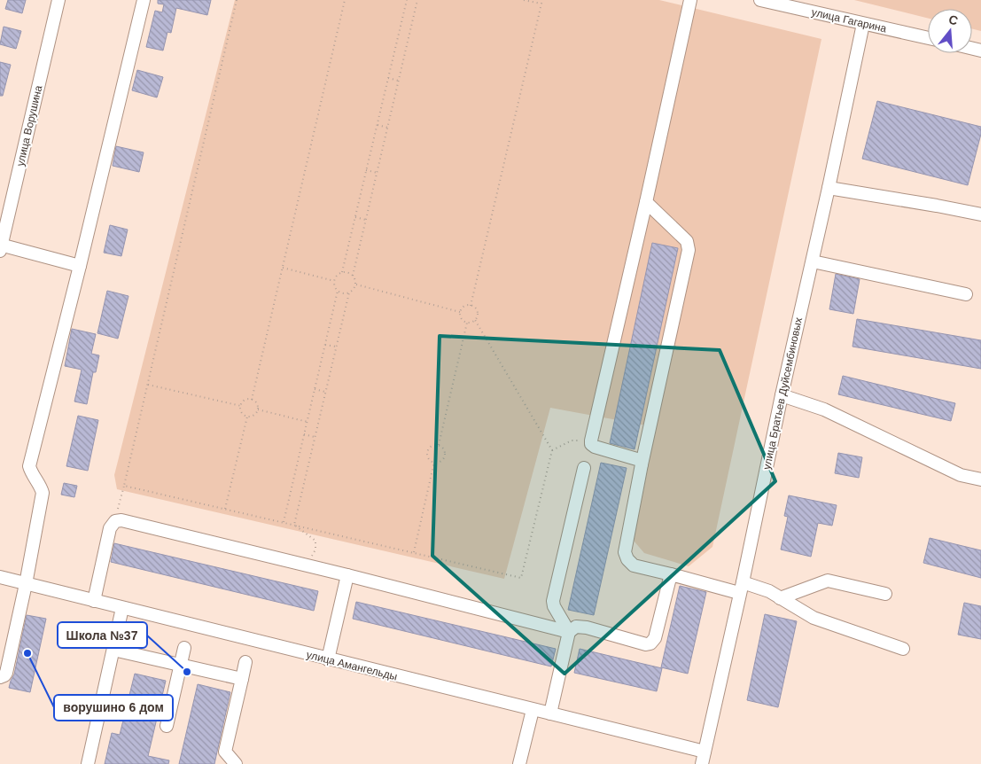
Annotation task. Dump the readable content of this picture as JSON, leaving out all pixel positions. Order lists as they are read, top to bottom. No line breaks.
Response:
{"streets":{"street":["улица Гагарина","улица Ворушина","улица Братьев Дуйсембиновых","улица Амангельды"]},"crossings":[["улица Гагарина","улица Братьев Дуйсембиновых"],["улица Братьев Дуйсембиновых","улица Амангельды"]],"places":["ворушино 6 дом","Школа №37"],"north":"top"}
